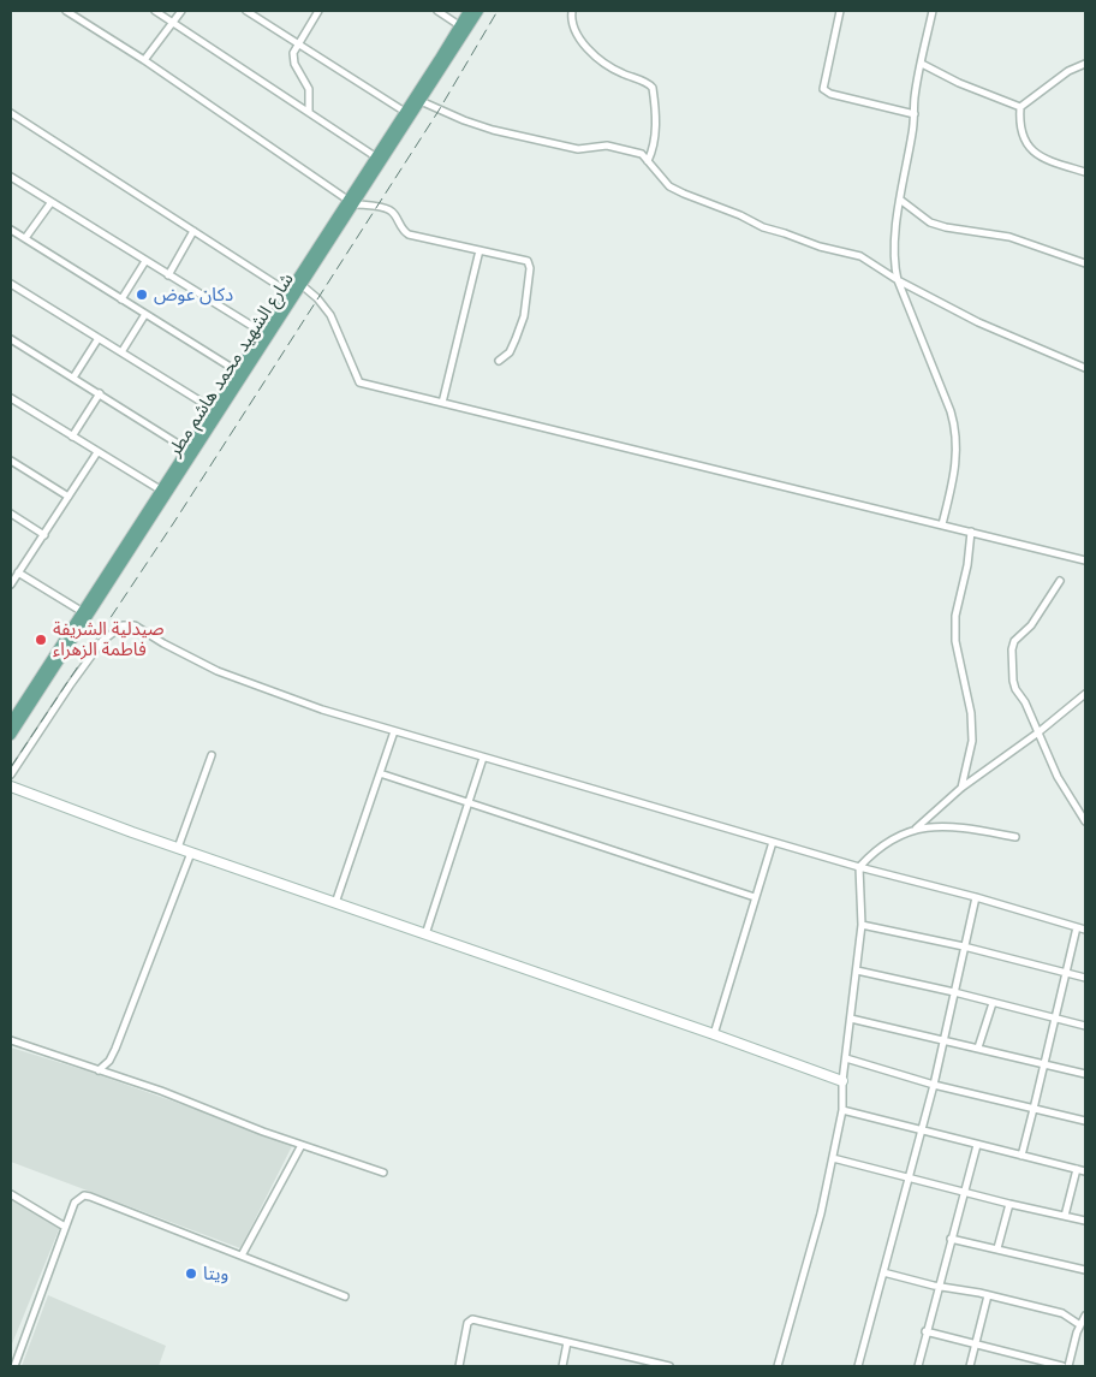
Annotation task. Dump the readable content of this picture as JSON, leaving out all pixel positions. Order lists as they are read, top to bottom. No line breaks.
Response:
{"streets":{"main road":["شارع الشهيد محمد هاشم مطر"]},"places":["دكان عوض","صيدلية الشريفة فاطمة الزهراء","ويتا"]}
